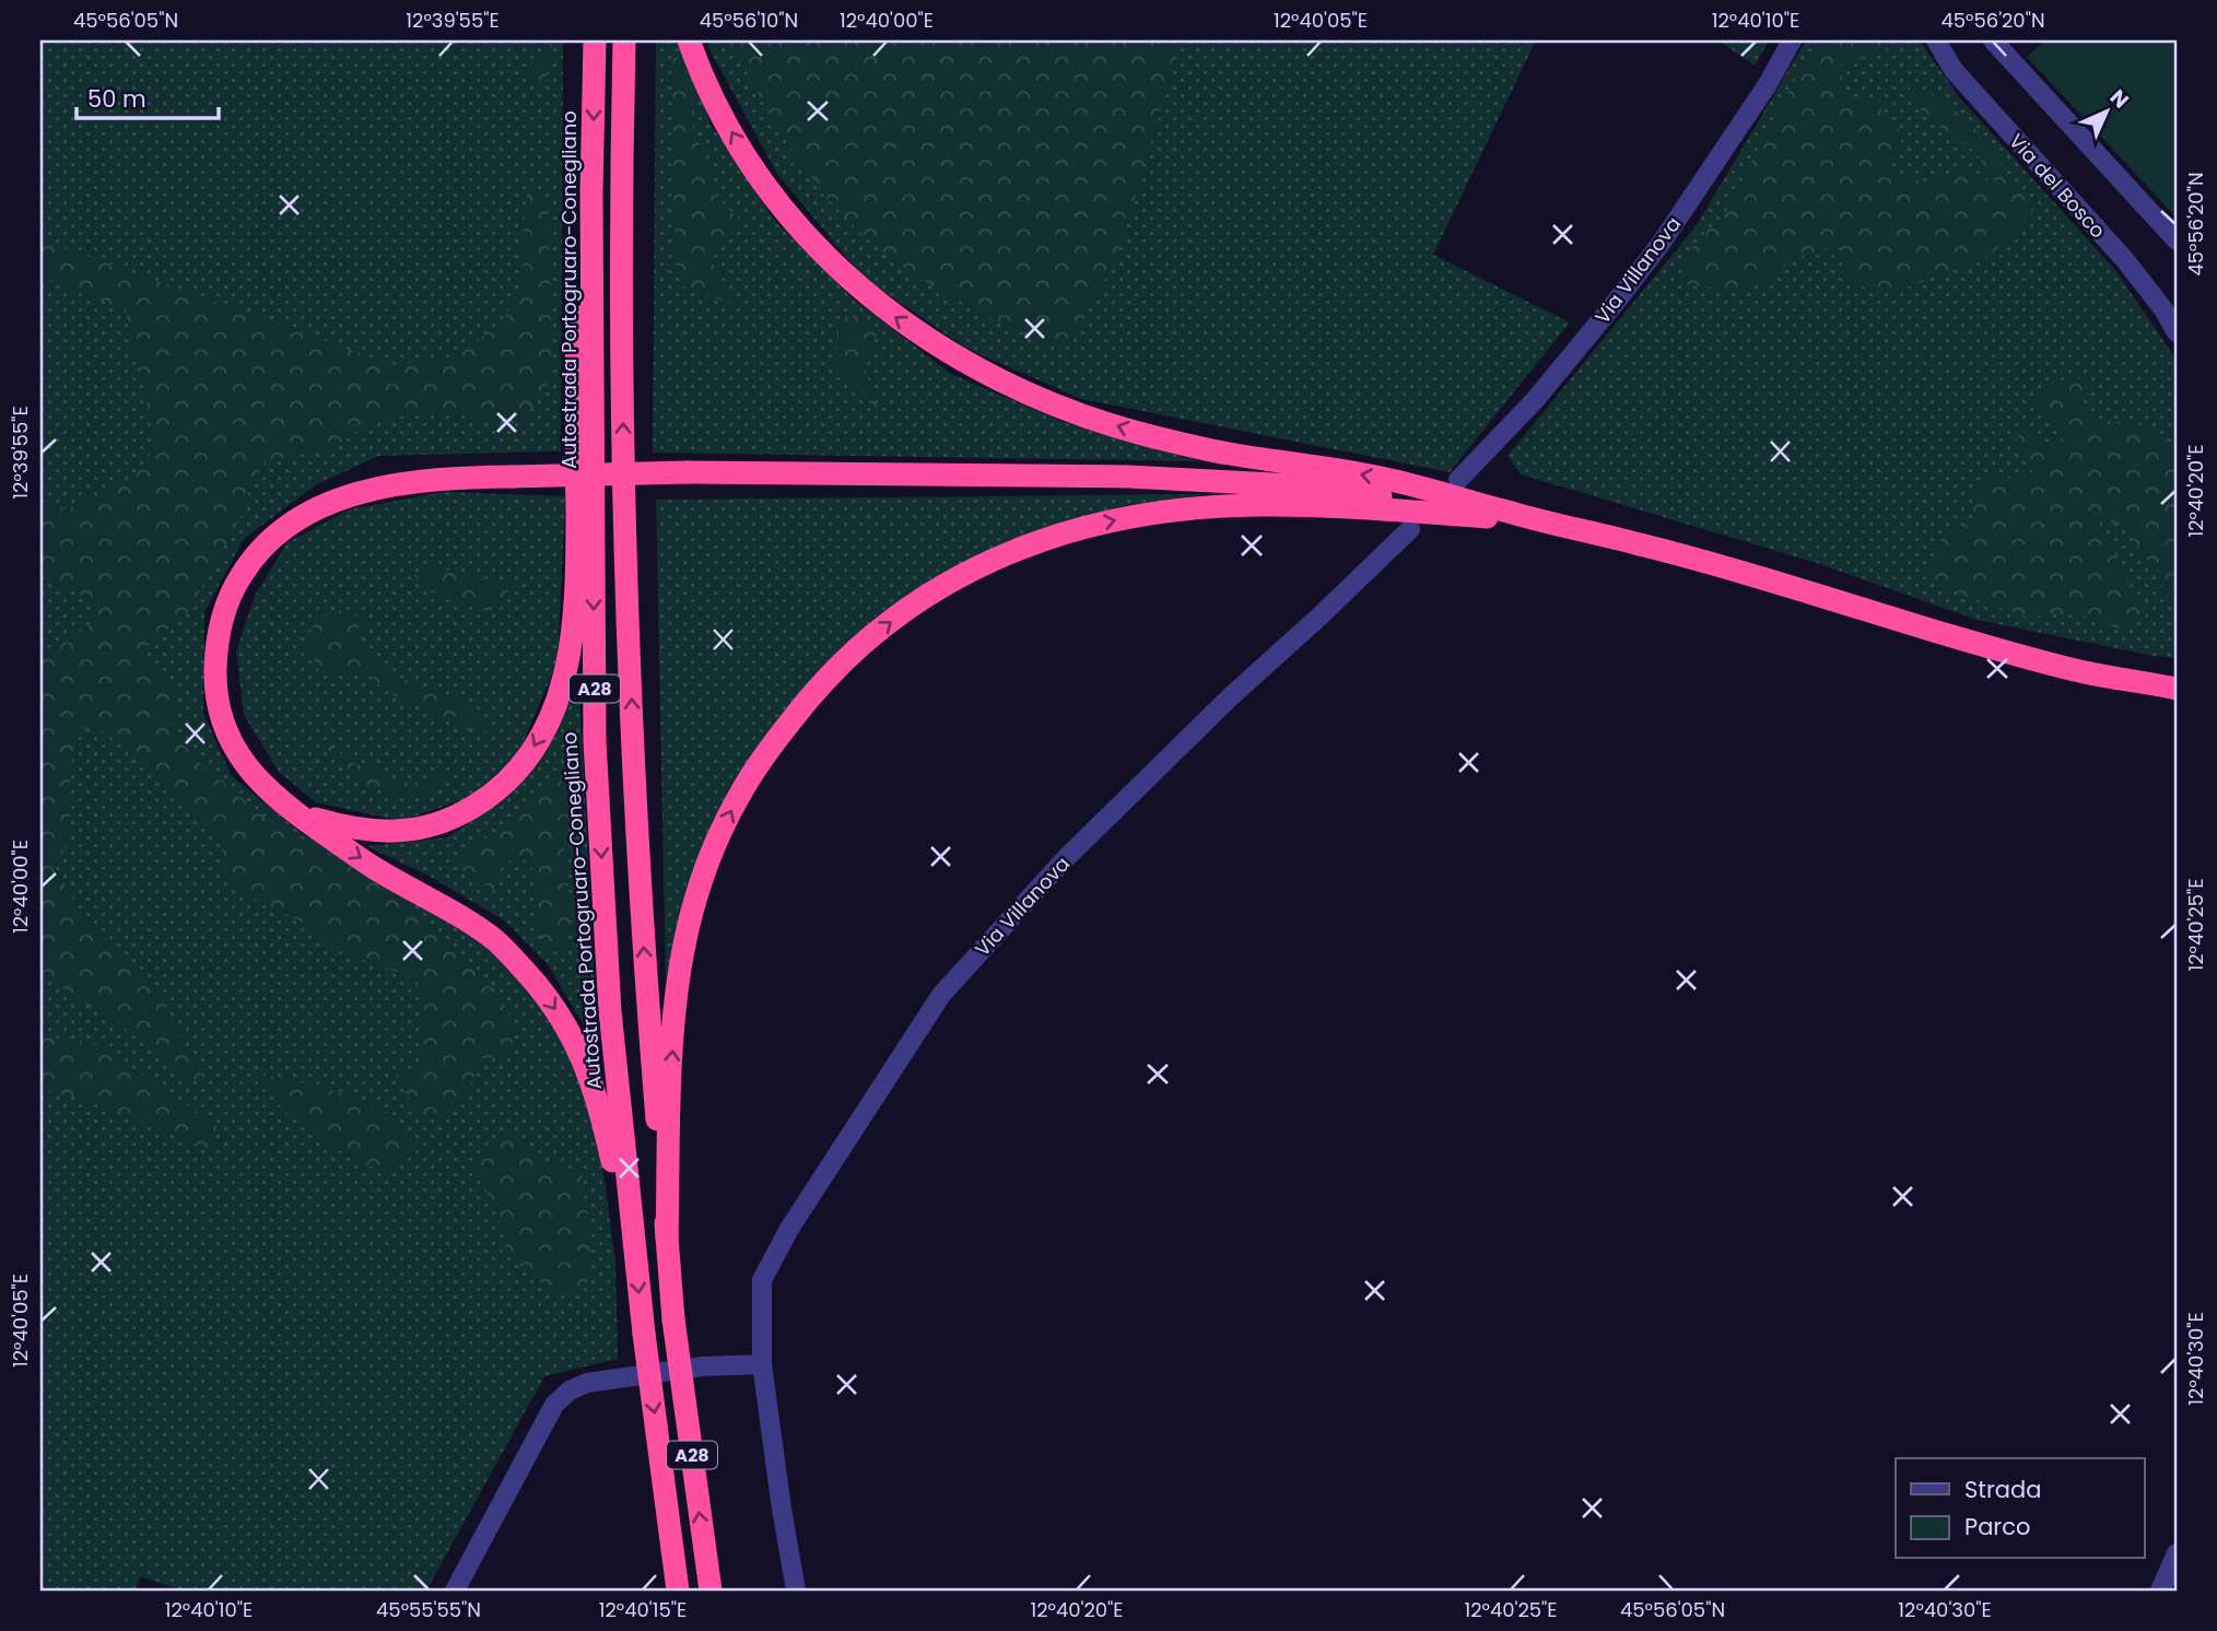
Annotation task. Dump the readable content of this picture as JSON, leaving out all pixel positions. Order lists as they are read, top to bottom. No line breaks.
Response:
{"streets":{"highway":["Autostrada Portogruaro-Conegliano","A28"],"street":["Via del Bosco","Via Villanova"]},"legend":["Strada","Parco"],"scale_bar":"50 m","north":"top right","coordinates":["45°56'05\"N","12°39'55\"E","45°56'10\"N","12°40'00\"E","12°40'05\"E","12°40'10\"E","45°56'20\"N","12°40'20\"E","12°40'25\"E","12°40'30\"E","45°55'55\"N","12°40'15\"E"]}
